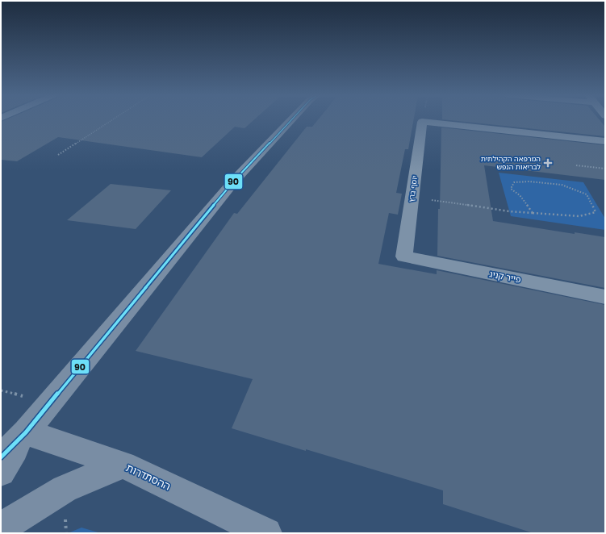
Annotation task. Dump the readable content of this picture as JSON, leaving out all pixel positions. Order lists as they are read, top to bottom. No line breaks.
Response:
{"streets":{"street":["יוסף ברץ","פייר קניג","ההסתדרות"]},"crossings":[["יוסף ברץ","פייר קניג"]],"places":{"health":["המרפאה הקהילתית לבריאות הנפש"]},"lines":["transit line 90"]}
